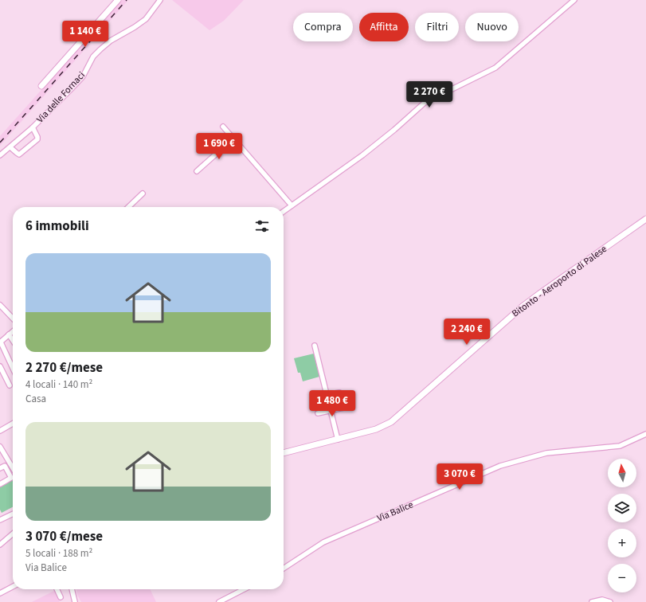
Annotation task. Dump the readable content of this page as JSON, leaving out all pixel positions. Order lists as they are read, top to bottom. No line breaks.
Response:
{"streets":{"main road":["Bitonto - Aeroporto di Palese"],"street":["Via delle Fornaci","Via Balice"]},"north":"top","page":{"chip":["Compra","Affitta","Filtri","Nuovo"],"price":["1 140 €","2 270 €","1 690 €","2 240 €","1 480 €","3 070 €"],"heading":"6 immobili","list":[{"name":"2 270 €/mese","note":"4 locali · 140 m² · Casa"},{"name":"3 070 €/mese","note":"5 locali · 188 m² · Via Balice"}],"map_buttons":["+","−"]}}
